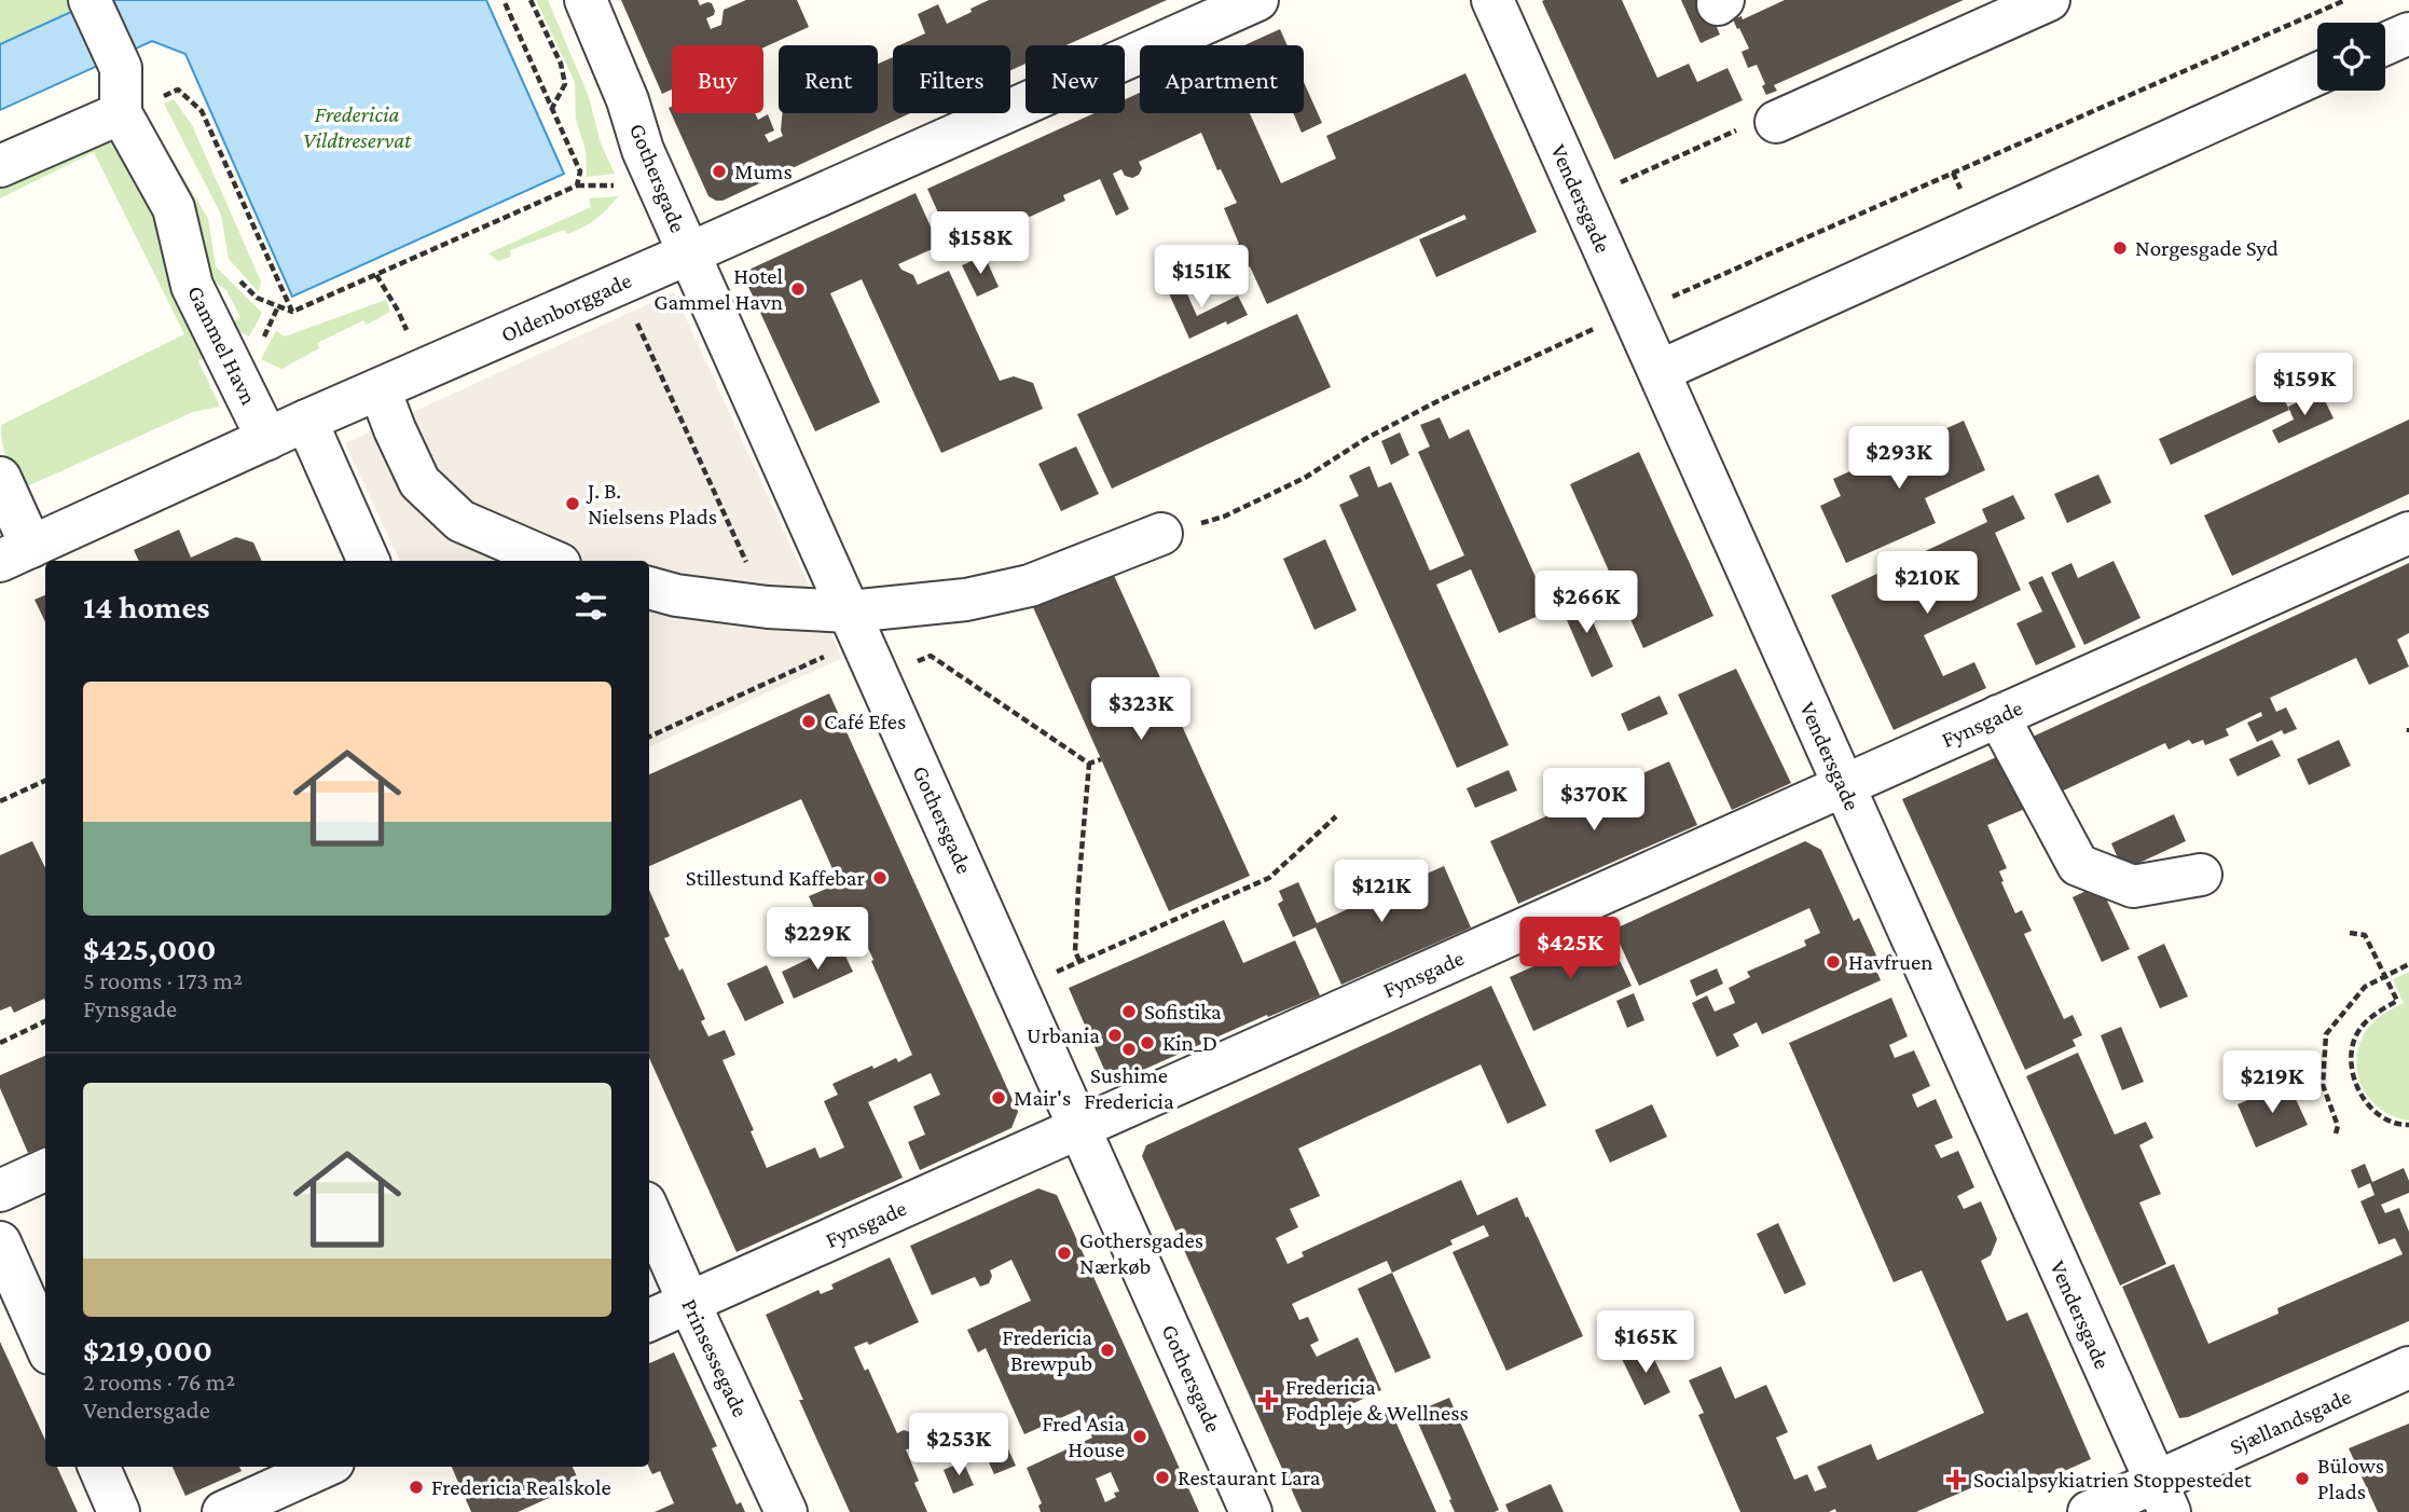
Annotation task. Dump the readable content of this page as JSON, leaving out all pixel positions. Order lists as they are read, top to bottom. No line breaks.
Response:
{"streets":{"street":["Gothersgade","Vendersgade","Oldenborggade","Gammel Havn","Fynsgade","Prinsessegade","Sjællandsgade"]},"crossings":[["Gothersgade","Oldenborggade"],["Gothersgade","Fynsgade"],["Vendersgade","Fynsgade"],["Vendersgade","Sjællandsgade"],["Oldenborggade","Gammel Havn"],["Fynsgade","Prinsessegade"]],"parks":["Fredericia Vildtreservat"],"places":{"other":["Mums","Norgesgade Syd","Hotel Gammel Havn","J. B. Nielsens Plads","Café Efes","Stillestund Kaffebar","Havfruen","Sofistika","Urbania","Kin_D","Sushime Fredericia","Mair's","Gothersgades Nærkøb","Fredericia Brewpub","Fred Asia House","Restaurant Lara","Bülows Plads","Fredericia Realskole"],"health":["Fredericia Fodpleje & Wellness","Socialpsykiatrien Stoppestedet"]},"page":{"chip":["Buy","Rent","Filters","New","Apartment"],"price":["$158K","$151K","$159K","$293K","$210K","$266K","$323K","$370K","$121K","$229K","$425K","$219K","$165K","$253K"],"heading":"14 homes","list":[{"name":"$425,000","note":"5 rooms · 173 m² · Fynsgade"},{"name":"$219,000","note":"2 rooms · 76 m² · Vendersgade"}]}}
